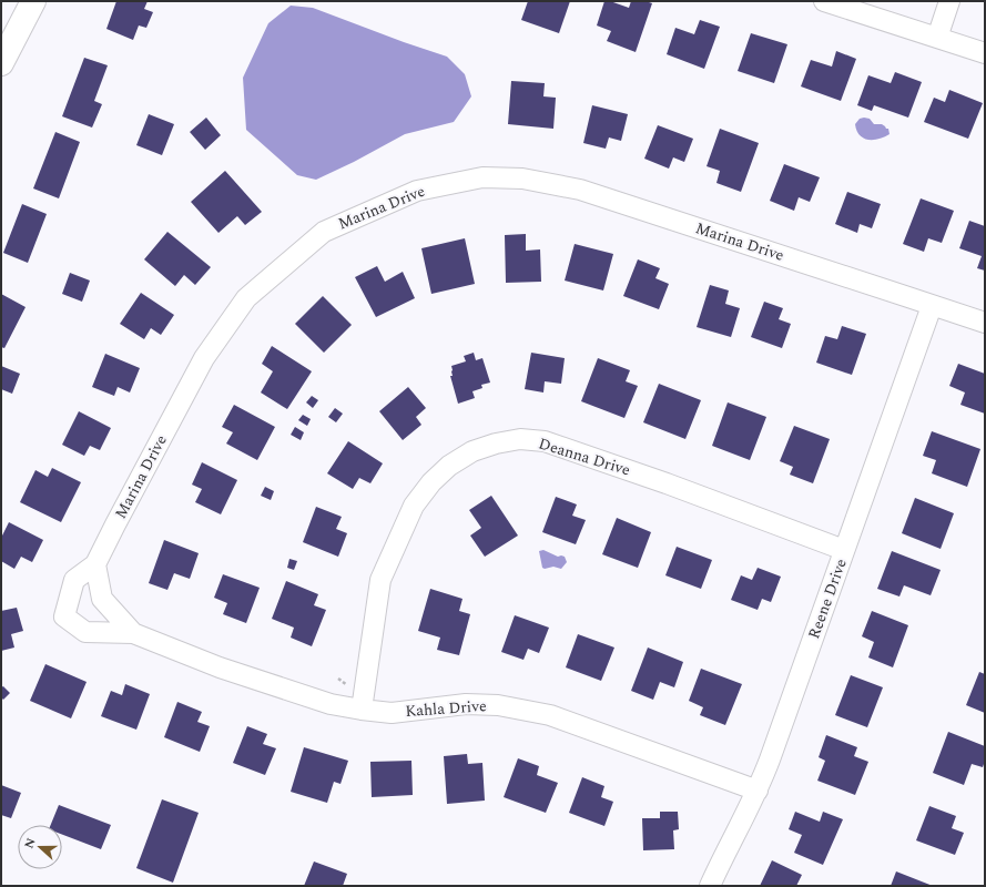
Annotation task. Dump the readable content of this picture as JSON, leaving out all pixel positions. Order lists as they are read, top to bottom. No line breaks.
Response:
{"streets":{"street":["Marina Drive","Deanna Drive","Reene Drive","Kahla Drive"]},"crossings":[["Marina Drive","Reene Drive"],["Marina Drive","Kahla Drive"],["Deanna Drive","Reene Drive"],["Deanna Drive","Kahla Drive"],["Reene Drive","Kahla Drive"]],"north":"left"}
